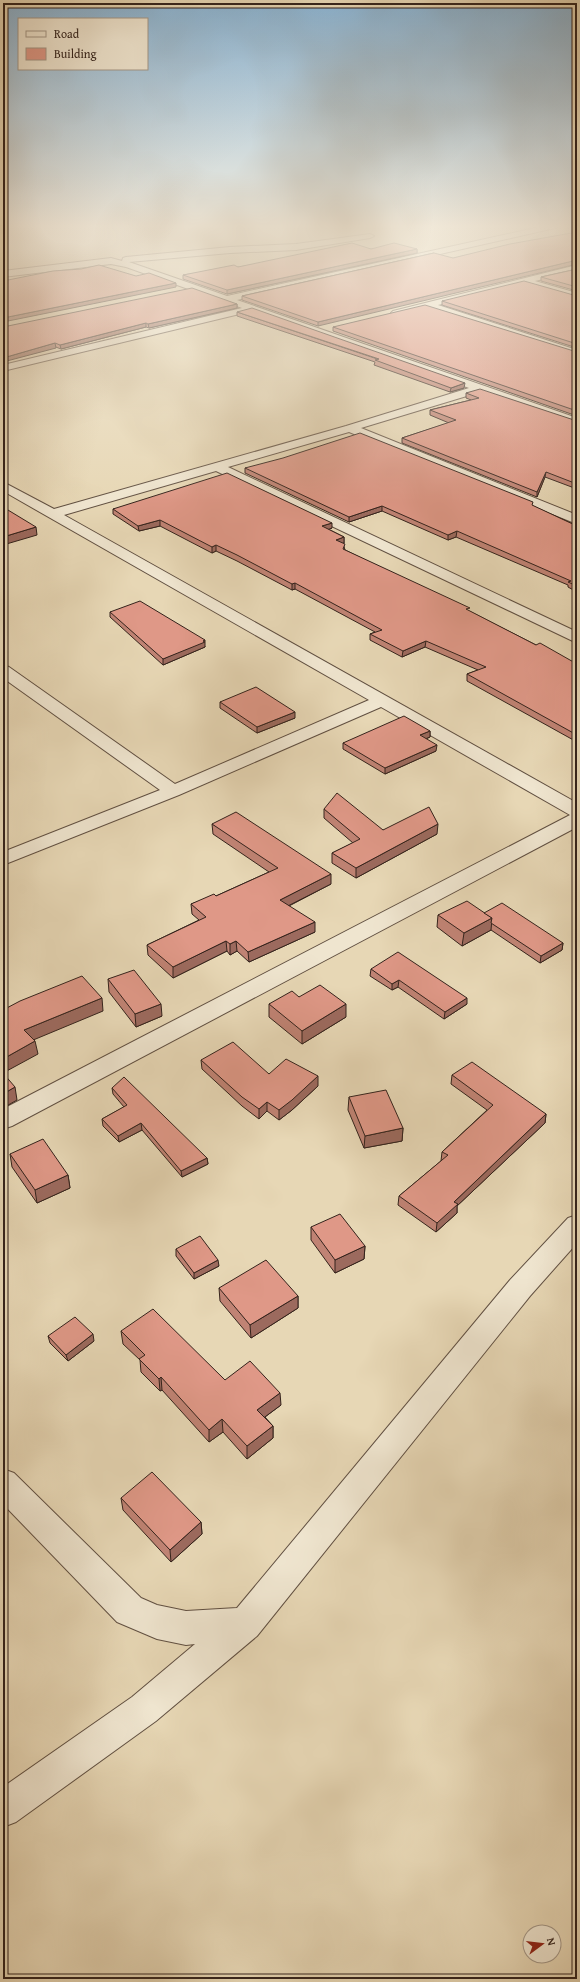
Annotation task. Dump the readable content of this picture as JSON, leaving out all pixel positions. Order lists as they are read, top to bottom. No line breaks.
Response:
{"legend":["Road","Building"],"north":"right"}
